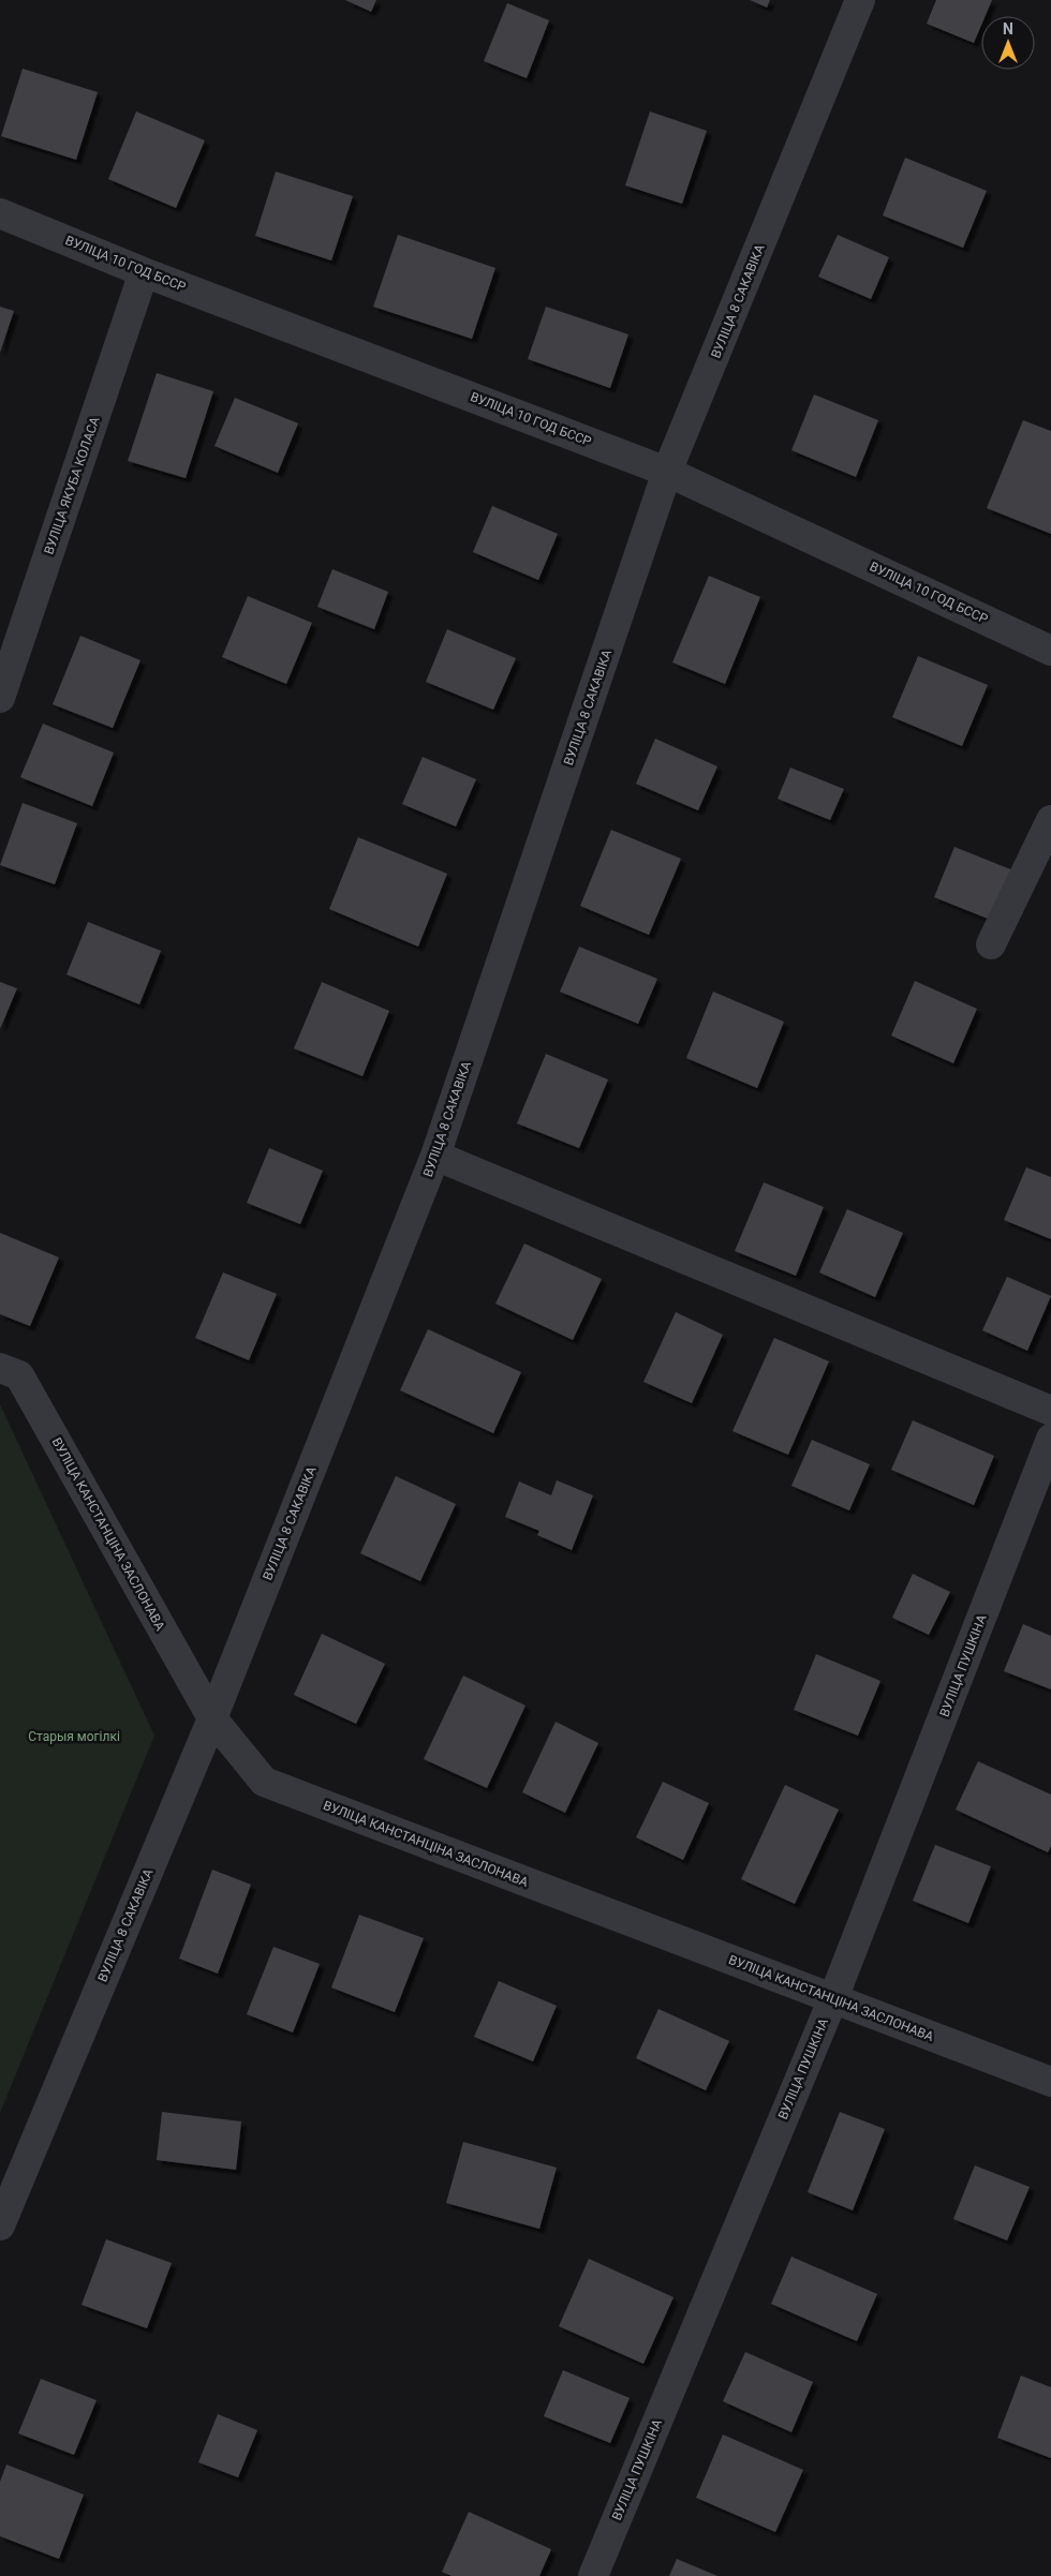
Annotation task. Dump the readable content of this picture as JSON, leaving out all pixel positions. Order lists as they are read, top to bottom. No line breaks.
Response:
{"streets":{"street":["ВУЛІЦА 10 ГОД БССР","ВУЛІЦА 8 САКАВІКА","ВУЛІЦА ЯКУБА КОЛАСА","ВУЛІЦА КАНСТАНЦІНА ЗАСЛОНАВА","ВУЛІЦА ПУШКІНА"]},"crossings":[["ВУЛІЦА 10 ГОД БССР","ВУЛІЦА 8 САКАВІКА"],["ВУЛІЦА 10 ГОД БССР","ВУЛІЦА ЯКУБА КОЛАСА"],["ВУЛІЦА 8 САКАВІКА","ВУЛІЦА КАНСТАНЦІНА ЗАСЛОНАВА"],["ВУЛІЦА КАНСТАНЦІНА ЗАСЛОНАВА","ВУЛІЦА ПУШКІНА"]],"parks":["Старыя могілкі"],"north":"top"}
